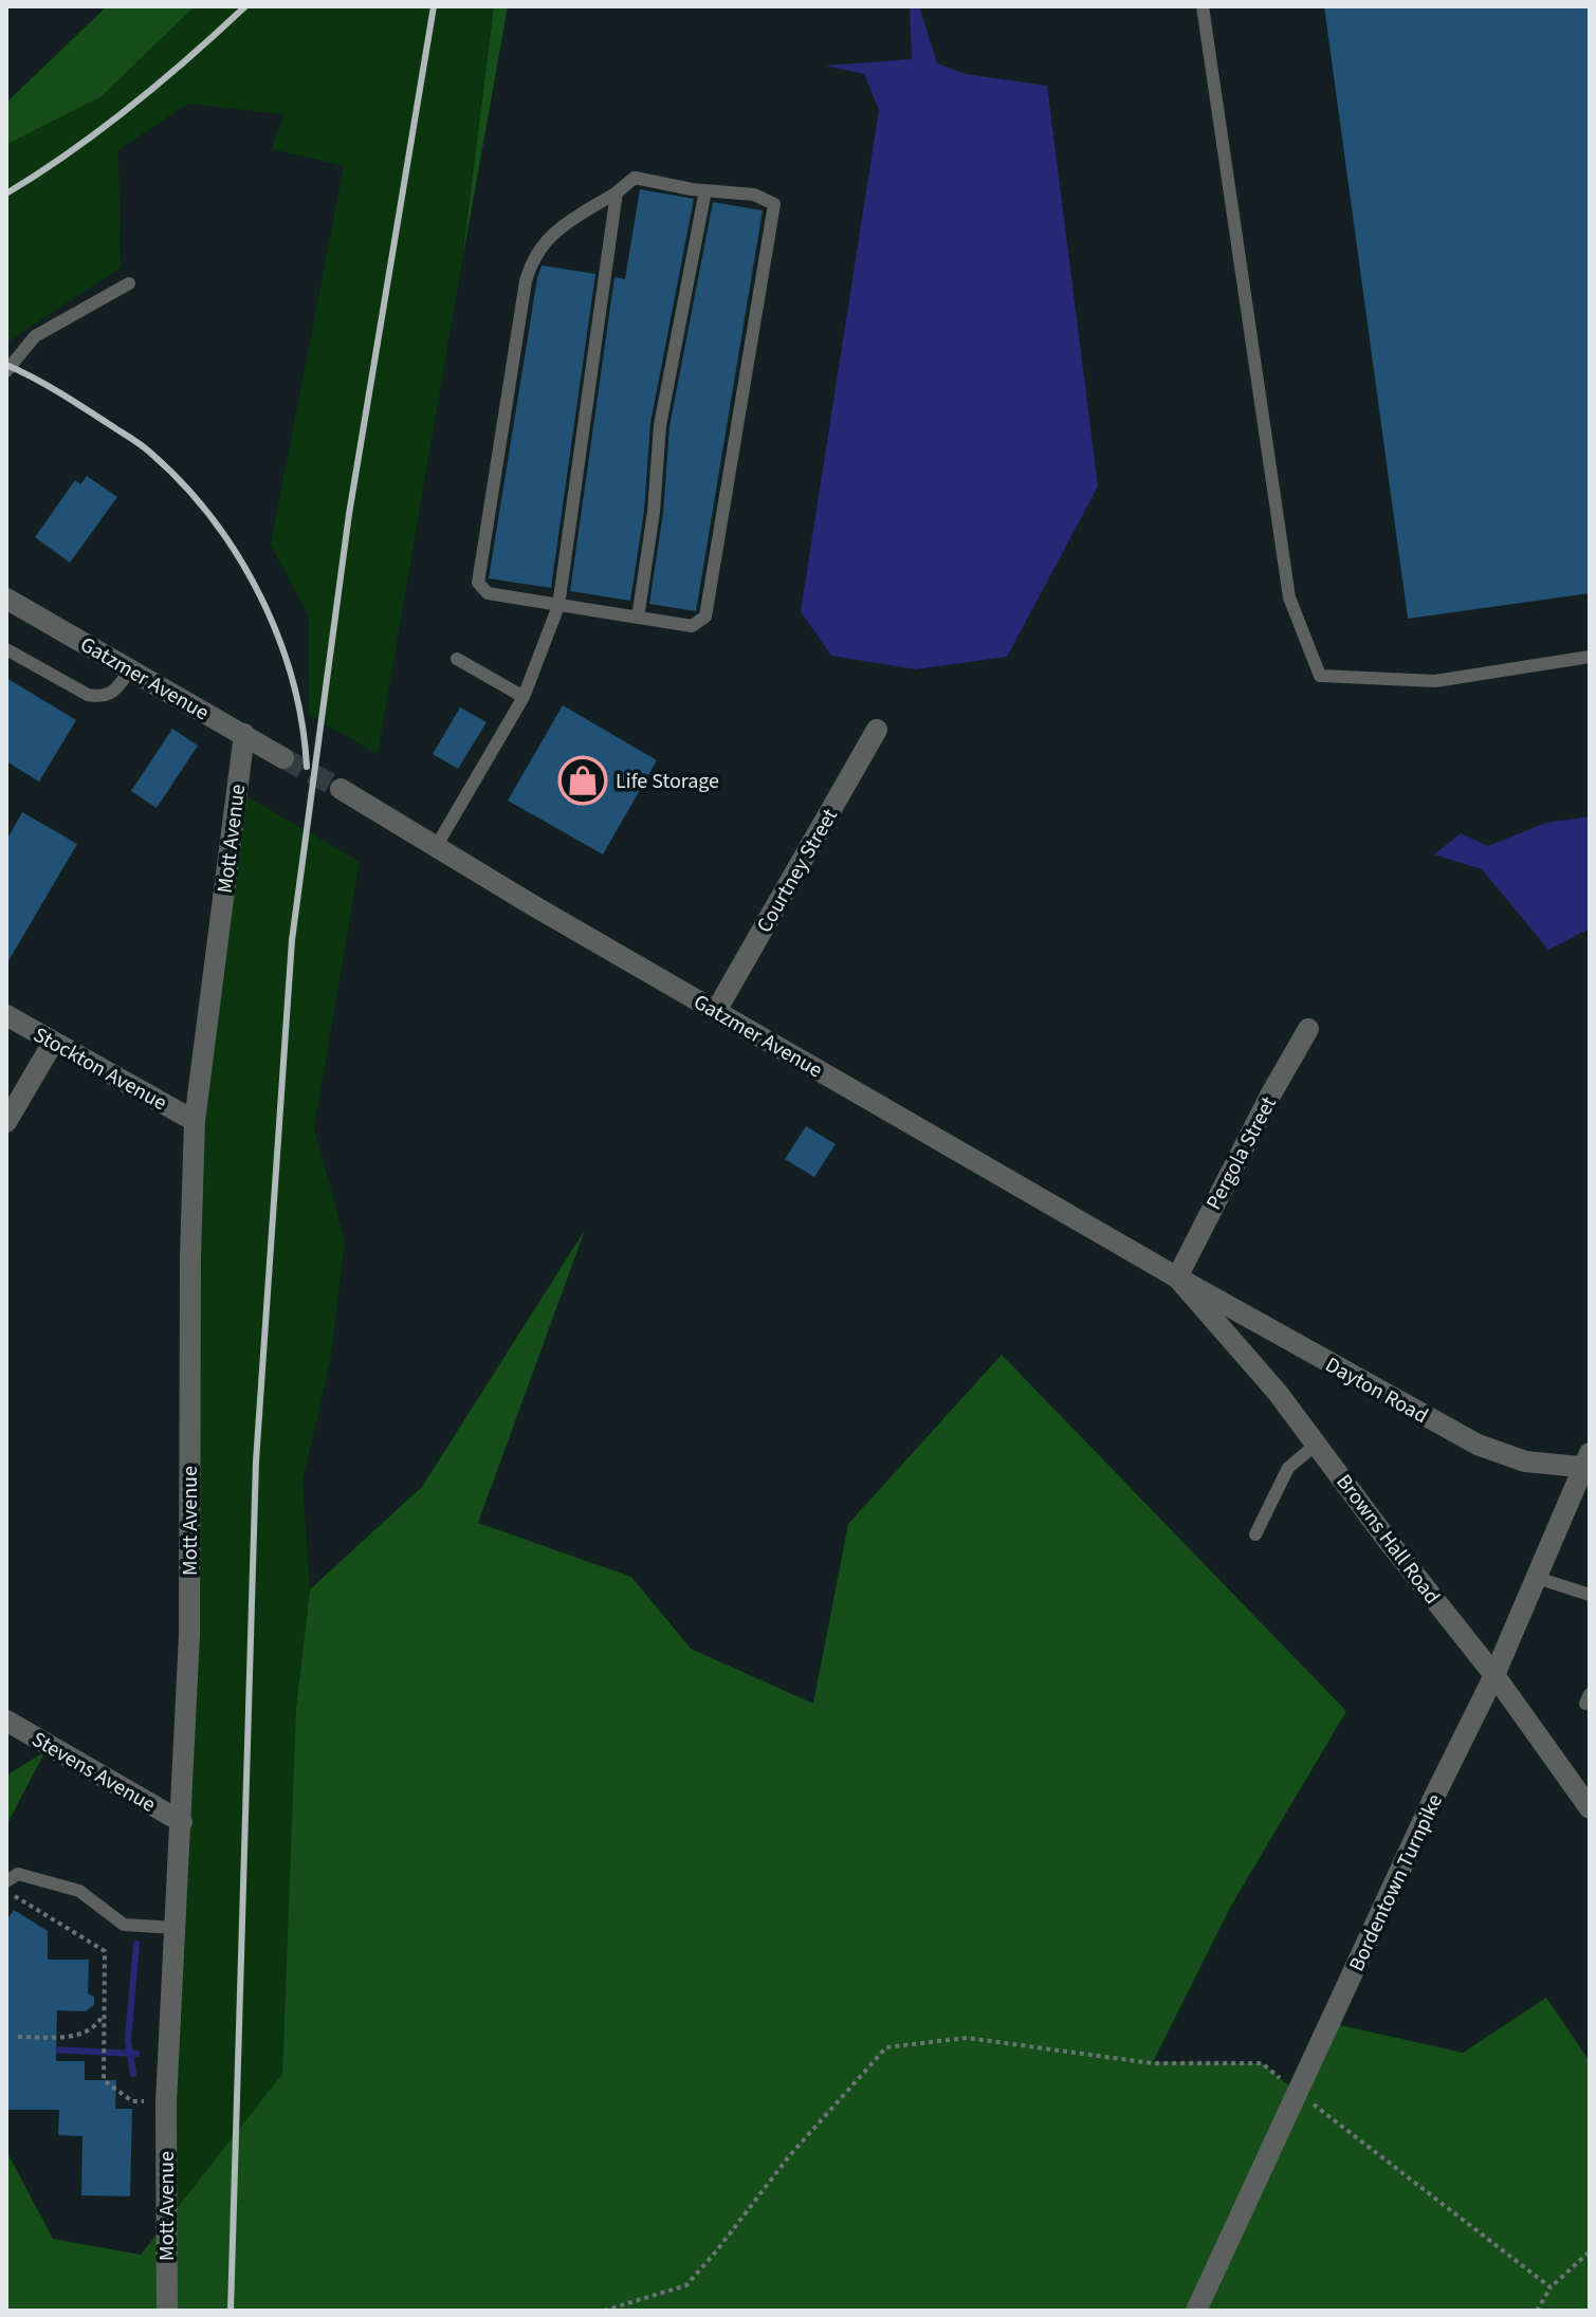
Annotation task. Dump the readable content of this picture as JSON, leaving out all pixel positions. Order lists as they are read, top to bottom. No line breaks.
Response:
{"streets":{"street":["Gatzmer Avenue","Mott Avenue","Courtney Street","Stockton Avenue","Pergola Street","Dayton Road","Browns Hall Road","Stevens Avenue","Bordentown Turnpike"]},"crossings":[["Gatzmer Avenue","Mott Avenue"],["Gatzmer Avenue","Courtney Street"],["Gatzmer Avenue","Pergola Street"],["Gatzmer Avenue","Dayton Road"],["Gatzmer Avenue","Browns Hall Road"],["Mott Avenue","Stockton Avenue"],["Mott Avenue","Stevens Avenue"],["Pergola Street","Dayton Road"],["Pergola Street","Browns Hall Road"],["Dayton Road","Browns Hall Road"],["Dayton Road","Bordentown Turnpike"],["Browns Hall Road","Bordentown Turnpike"]],"places":{"shop":["Life Storage"]}}
